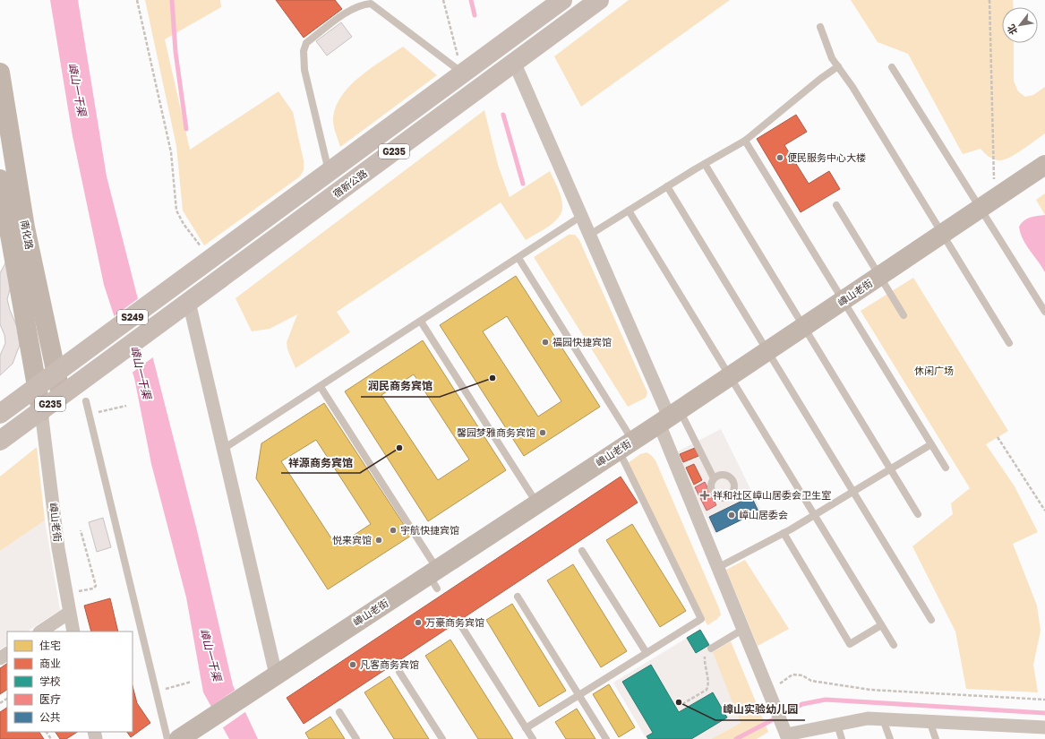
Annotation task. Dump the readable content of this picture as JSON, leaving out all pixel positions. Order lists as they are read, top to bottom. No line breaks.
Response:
{"streets":{"highway":["G235","宿新公路","S249"],"street":["南化路","嶂山老街"]},"crossings":[["G235","宿新公路"],["G235","南化路"],["G235","嶂山老街"],["G235","S249"],["南化路","嶂山老街"]],"water":["嶂山一干渠"],"parks":["休闲广场"],"places":{"other":["便民服务中心大楼","福园快捷宾馆","润民商务宾馆","馨园梦雅商务宾馆","祥源商务宾馆","嶂山居委会","宇航快捷宾馆","悦来宾馆","万豪商务宾馆","凡客商务宾馆","嶂山实验幼儿园"],"health":["祥和社区嶂山居委会卫生室"]},"legend":["住宅","商业","学校","医疗","公共"],"north":"bottom left"}
